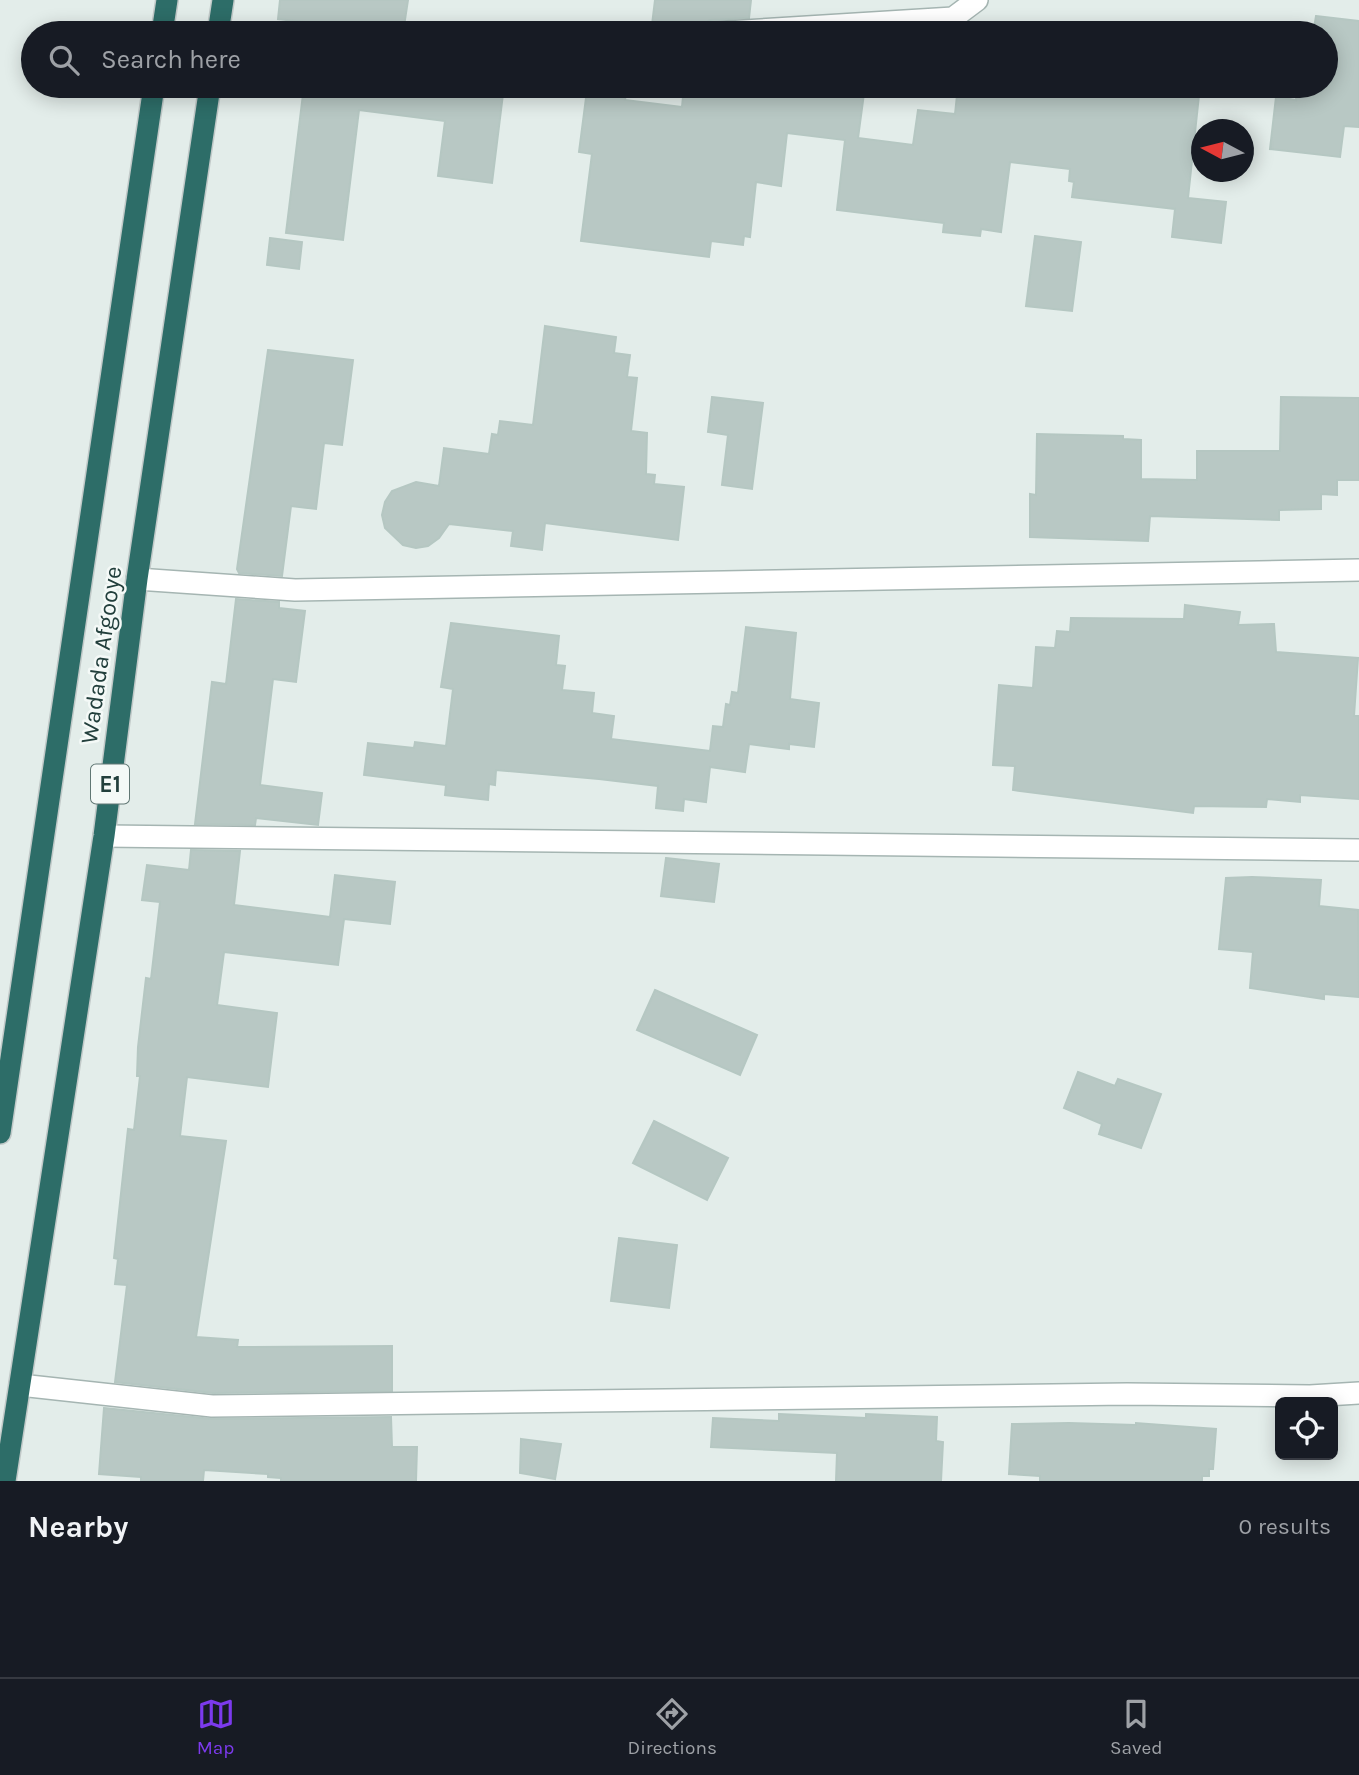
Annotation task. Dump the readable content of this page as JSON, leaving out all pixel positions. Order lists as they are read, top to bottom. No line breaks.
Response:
{"streets":{"highway":["Wadada Afgooye","E1"]},"north":"left","page":{"search":"Search here","heading":["Nearby","0 results"],"nav":["Map","Directions","Saved"]}}
